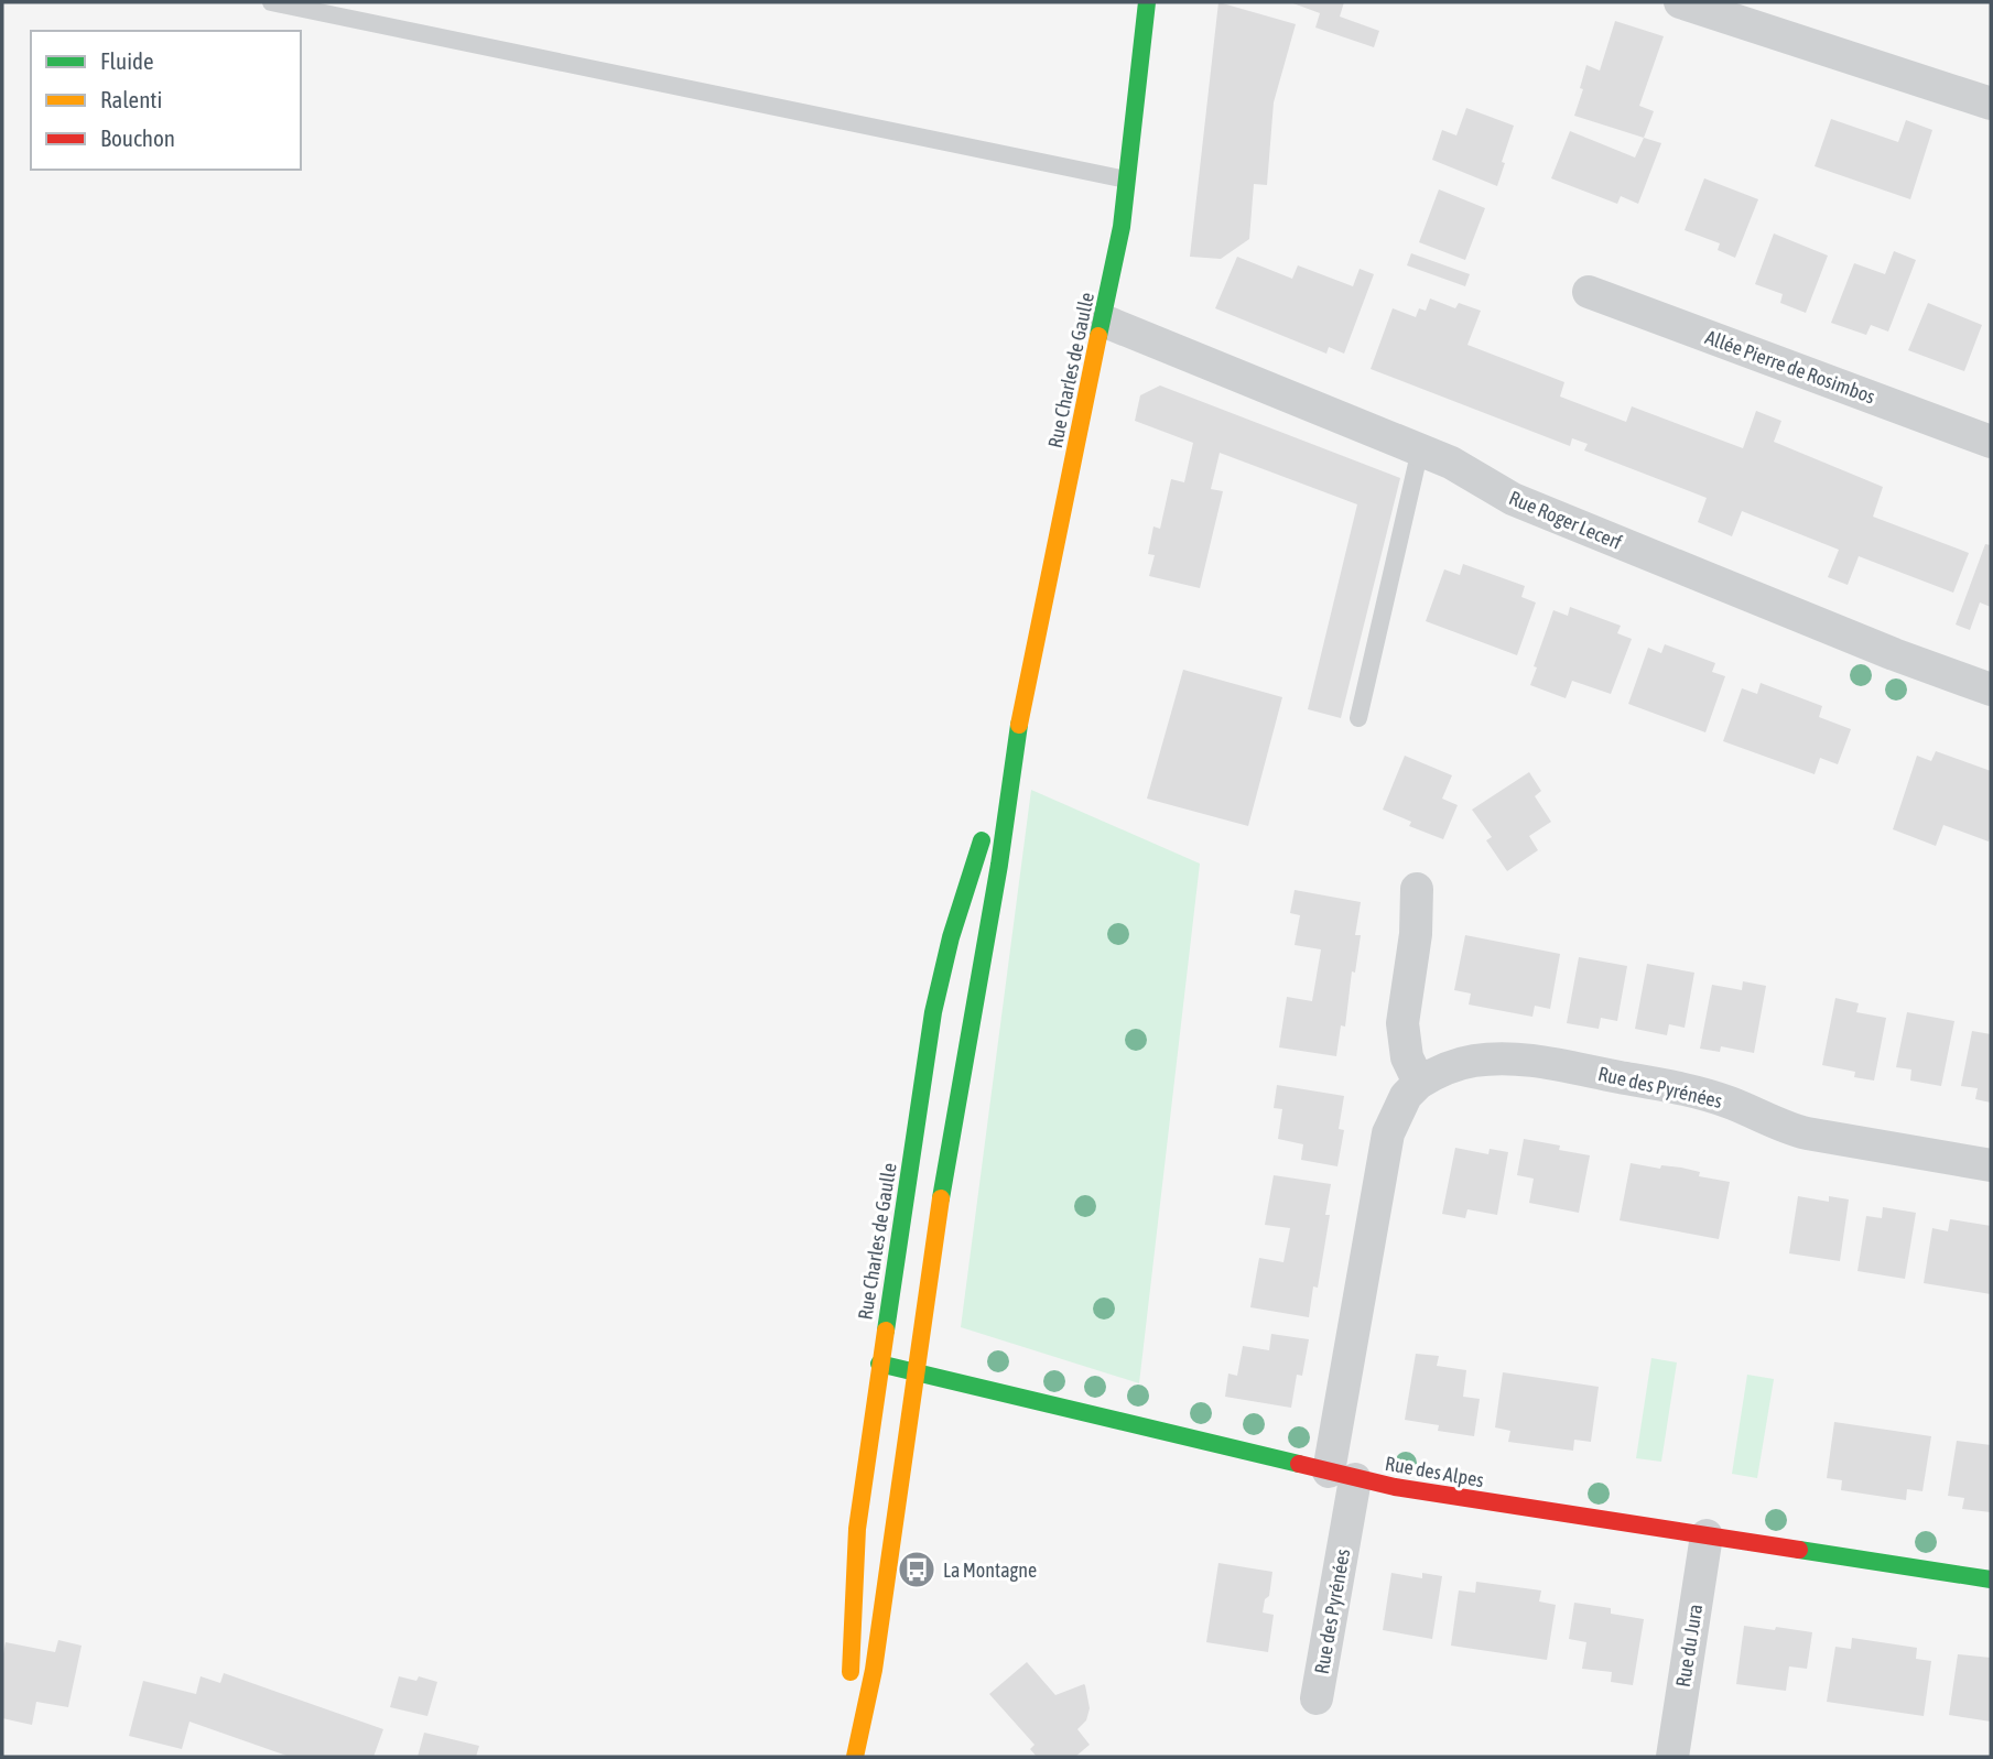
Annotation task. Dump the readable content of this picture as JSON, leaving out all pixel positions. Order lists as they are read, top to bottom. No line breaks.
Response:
{"streets":{"street":["Allée Pierre de Rosimbos","Rue Charles de Gaulle","Rue Roger Lecerf","Rue des Pyrénées","Rue des Alpes","Rue du Jura"]},"crossings":[["Rue Charles de Gaulle","Rue Roger Lecerf"],["Rue Charles de Gaulle","Rue des Alpes"],["Rue des Pyrénées","Rue des Alpes"],["Rue des Alpes","Rue du Jura"]],"places":{"bus stop":["La Montagne"]},"legend":["Fluide","Ralenti","Bouchon"]}
